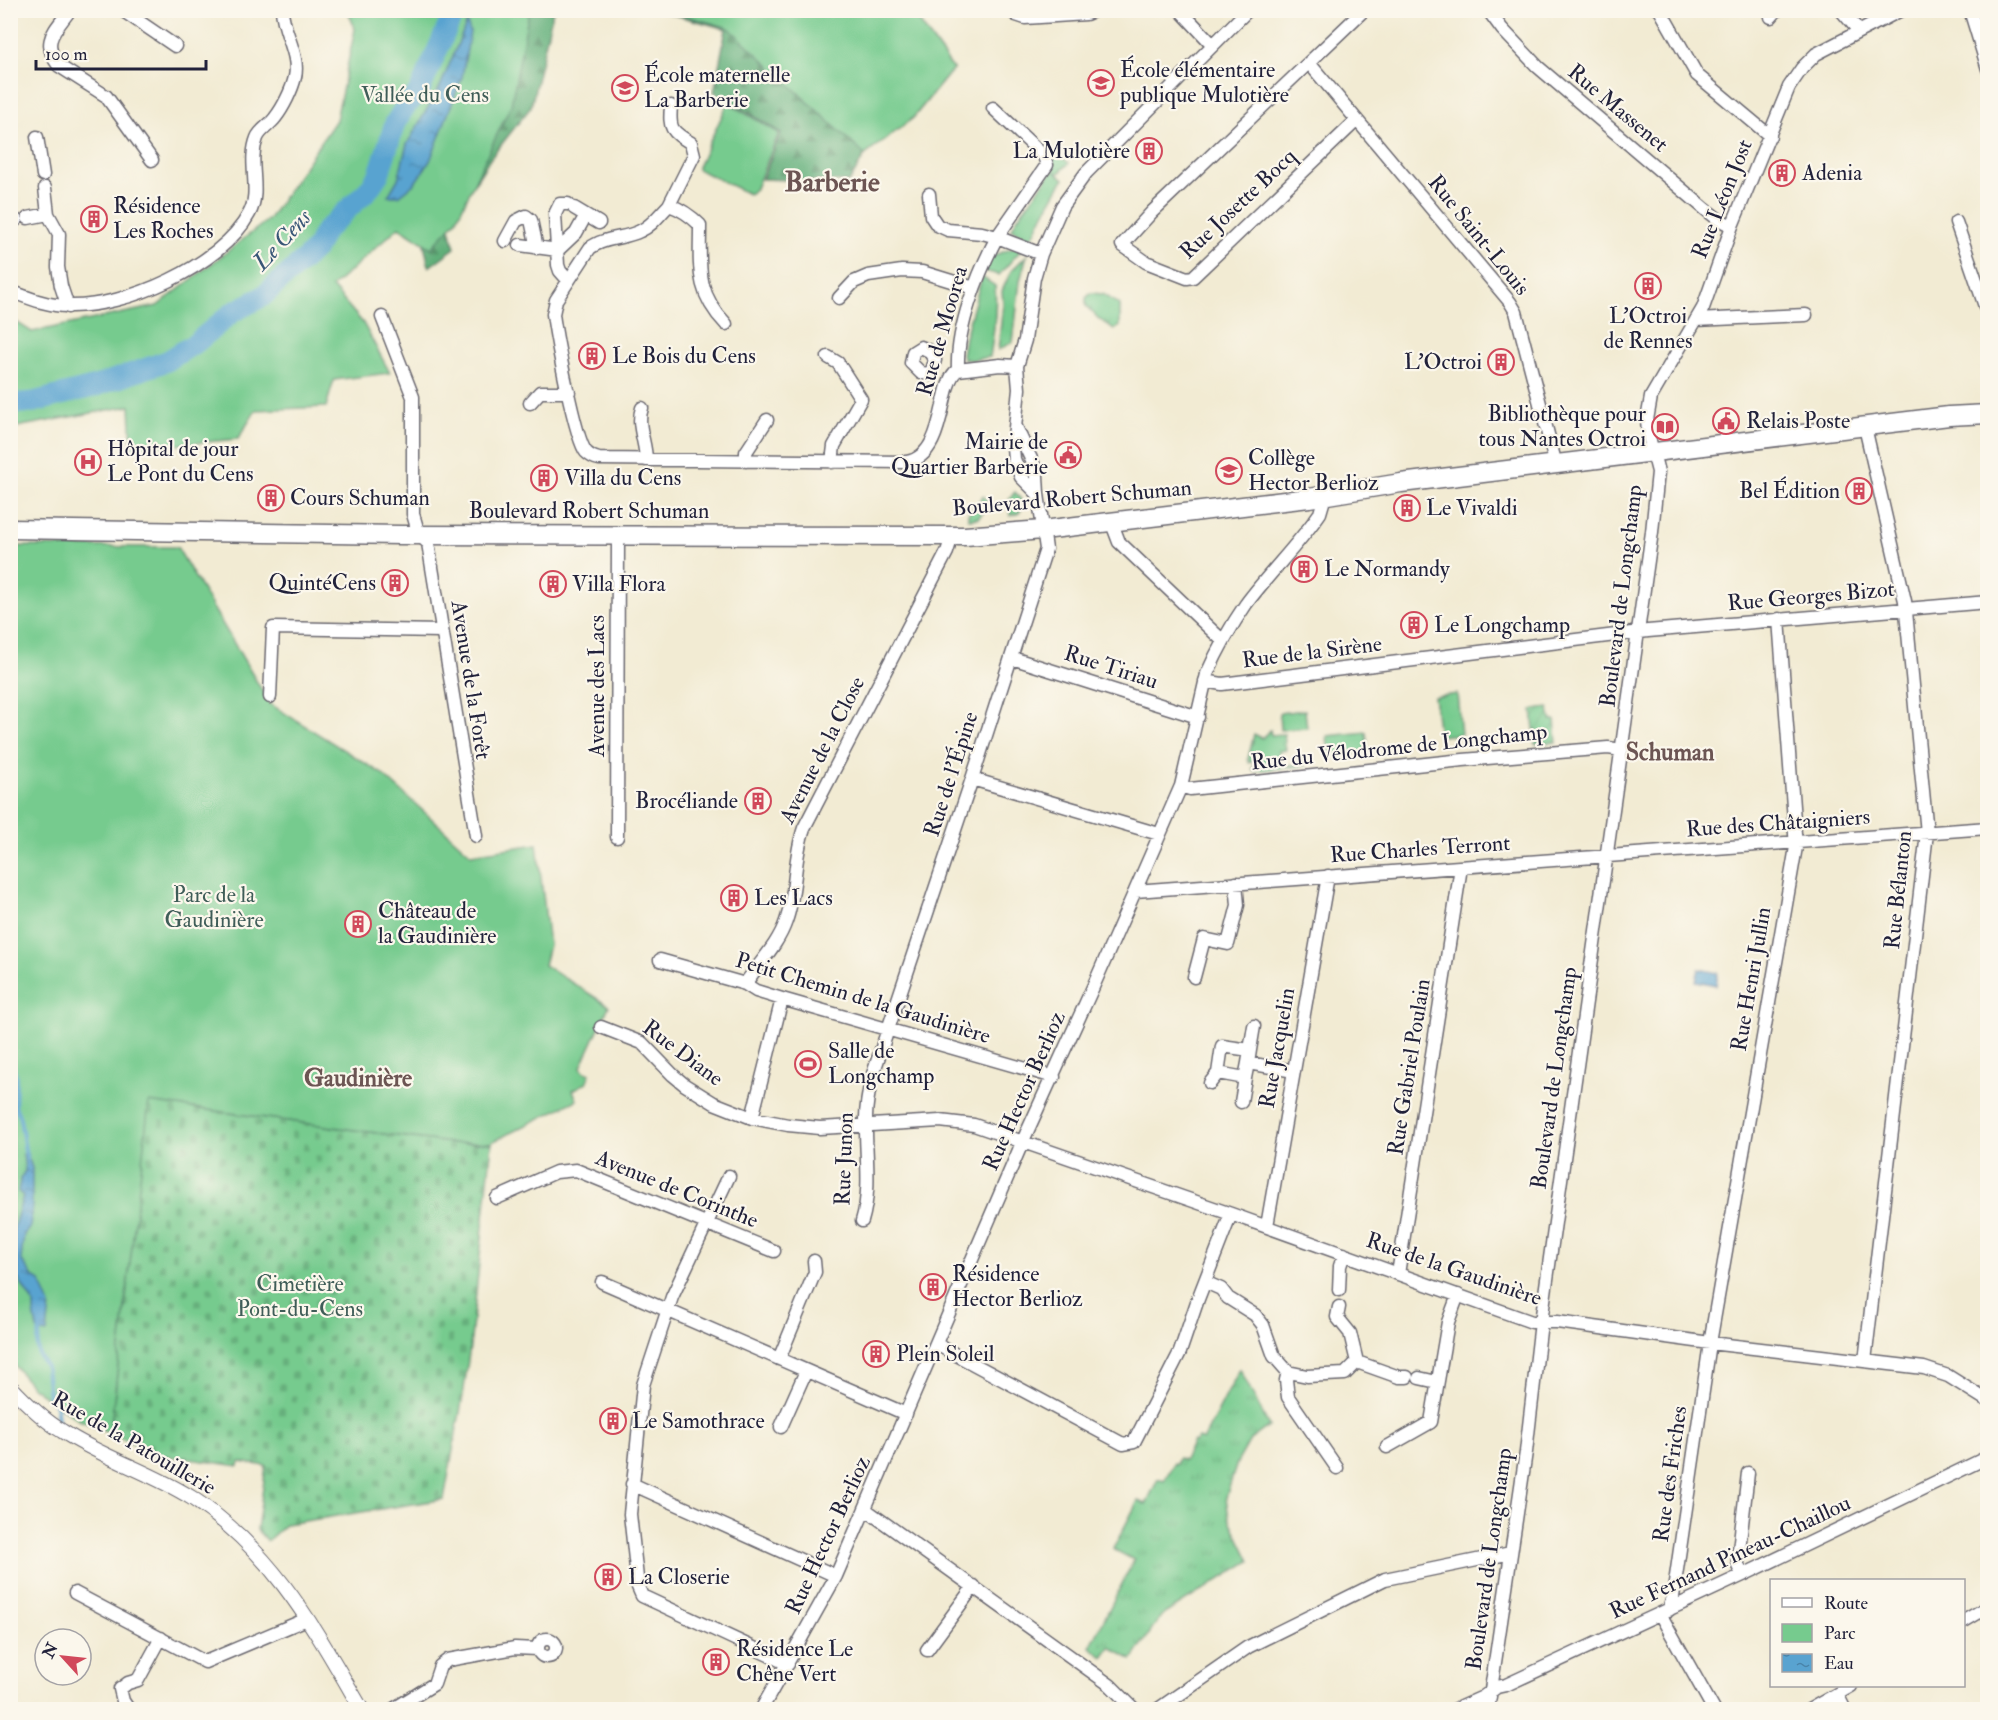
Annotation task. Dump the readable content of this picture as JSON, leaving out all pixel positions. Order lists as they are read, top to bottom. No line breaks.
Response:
{"streets":{"main road":["Boulevard Robert Schuman"],"street":["Rue Massenet","Rue Léon Jost","Rue Josette Bocq","Rue Saint-Louis","Rue de Moorea","Boulevard de Longchamp","Rue Georges Bizot","Rue de la Sirène","Rue Tiriau","Avenue de la Forêt","Avenue des Lacs","Rue du Vélodrome de Longchamp","Avenue de la Close","Rue de l'Épine","Rue des Châtaigniers","Rue Charles Terront","Rue Bélanton","Rue Henri Jullin","Petit Chemin de la Gaudinière","Rue Jacquelin","Rue Diane","Rue Gabriel Poulain","Rue Hector Berlioz","Rue Junon","Avenue de Corinthe","Rue de la Gaudinière","Rue de la Patouillerie","Rue des Friches","Rue Fernand Pineau-Chaillou"]},"crossings":[["Rue Massenet","Rue Léon Jost"],["Rue Léon Jost","Boulevard Robert Schuman"],["Rue Léon Jost","Boulevard de Longchamp"],["Rue Josette Bocq","Rue Saint-Louis"],["Rue Saint-Louis","Boulevard Robert Schuman"],["Boulevard Robert Schuman","Boulevard de Longchamp"],["Boulevard Robert Schuman","Avenue de la Forêt"],["Boulevard Robert Schuman","Avenue des Lacs"],["Boulevard Robert Schuman","Avenue de la Close"],["Boulevard Robert Schuman","Rue de l'Épine"],["Boulevard Robert Schuman","Rue Bélanton"],["Boulevard Robert Schuman","Rue Hector Berlioz"],["Boulevard de Longchamp","Rue Georges Bizot"],["Boulevard de Longchamp","Rue de la Sirène"],["Boulevard de Longchamp","Rue du Vélodrome de Longchamp"],["Boulevard de Longchamp","Rue des Châtaigniers"],["Boulevard de Longchamp","Rue Charles Terront"],["Boulevard de Longchamp","Rue de la Gaudinière"],["Boulevard de Longchamp","Rue Fernand Pineau-Chaillou"],["Rue Georges Bizot","Rue de la Sirène"],["Rue Georges Bizot","Rue Bélanton"],["Rue Georges Bizot","Rue Henri Jullin"],["Rue de la Sirène","Rue Hector Berlioz"],["Rue Tiriau","Rue de l'Épine"],["Rue Tiriau","Rue Hector Berlioz"],["Rue du Vélodrome de Longchamp","Rue Hector Berlioz"],["Avenue de la Close","Petit Chemin de la Gaudinière"],["Rue de l'Épine","Petit Chemin de la Gaudinière"],["Rue de l'Épine","Rue Junon"],["Rue des Châtaigniers","Rue Charles Terront"],["Rue des Châtaigniers","Rue Bélanton"],["Rue des Châtaigniers","Rue Henri Jullin"],["Rue Charles Terront","Rue Jacquelin"],["Rue Charles Terront","Rue Gabriel Poulain"],["Rue Charles Terront","Rue Hector Berlioz"],["Rue Bélanton","Rue de la Gaudinière"],["Rue Henri Jullin","Rue de la Gaudinière"],["Rue Henri Jullin","Rue des Friches"],["Petit Chemin de la Gaudinière","Rue Hector Berlioz"],["Petit Chemin de la Gaudinière","Rue Junon"],["Rue Jacquelin","Rue de la Gaudinière"],["Rue Diane","Rue Hector Berlioz"],["Rue Diane","Rue Junon"],["Rue Diane","Rue de la Gaudinière"],["Rue Gabriel Poulain","Rue de la Gaudinière"],["Rue Hector Berlioz","Rue de la Gaudinière"],["Rue de la Gaudinière","Rue des Friches"],["Rue des Friches","Rue Fernand Pineau-Chaillou"]],"districts":["Barberie","Schuman","Gaudinière"],"water":["Le Cens"],"parks":["Vallée du Cens","Parc de la Gaudinière","Cimetière Pont-du-Cens"],"places":{"school or university":["École élémentaire publique Mulotière","École maternelle La Barberie","Collège Hector Berlioz"],"building":["La Mulotière","Adenia","Résidence Les Roches","L'Octroi de Rennes","Le Bois du Cens","L'Octroi","Villa du Cens","Bel Édition","Cours Schuman","Le Vivaldi","Le Normandy","QuintéCens","Villa Flora","Le Longchamp","Brocéliande","Les Lacs","Château de la Gaudinière","Résidence Hector Berlioz","Plein Soleil","Le Samothrace","La Closerie","Résidence Le Chêne Vert"],"public building":["Relais Poste","Mairie de Quartier Barberie"],"library":["Bibliothèque pour tous Nantes Octroi"],"hospital":["Hôpital de jour Le Pont du Cens"],"sports":["Salle de Longchamp"]},"legend":["Route","Parc","Eau"],"scale_bar":"100 m","north":"top left"}
